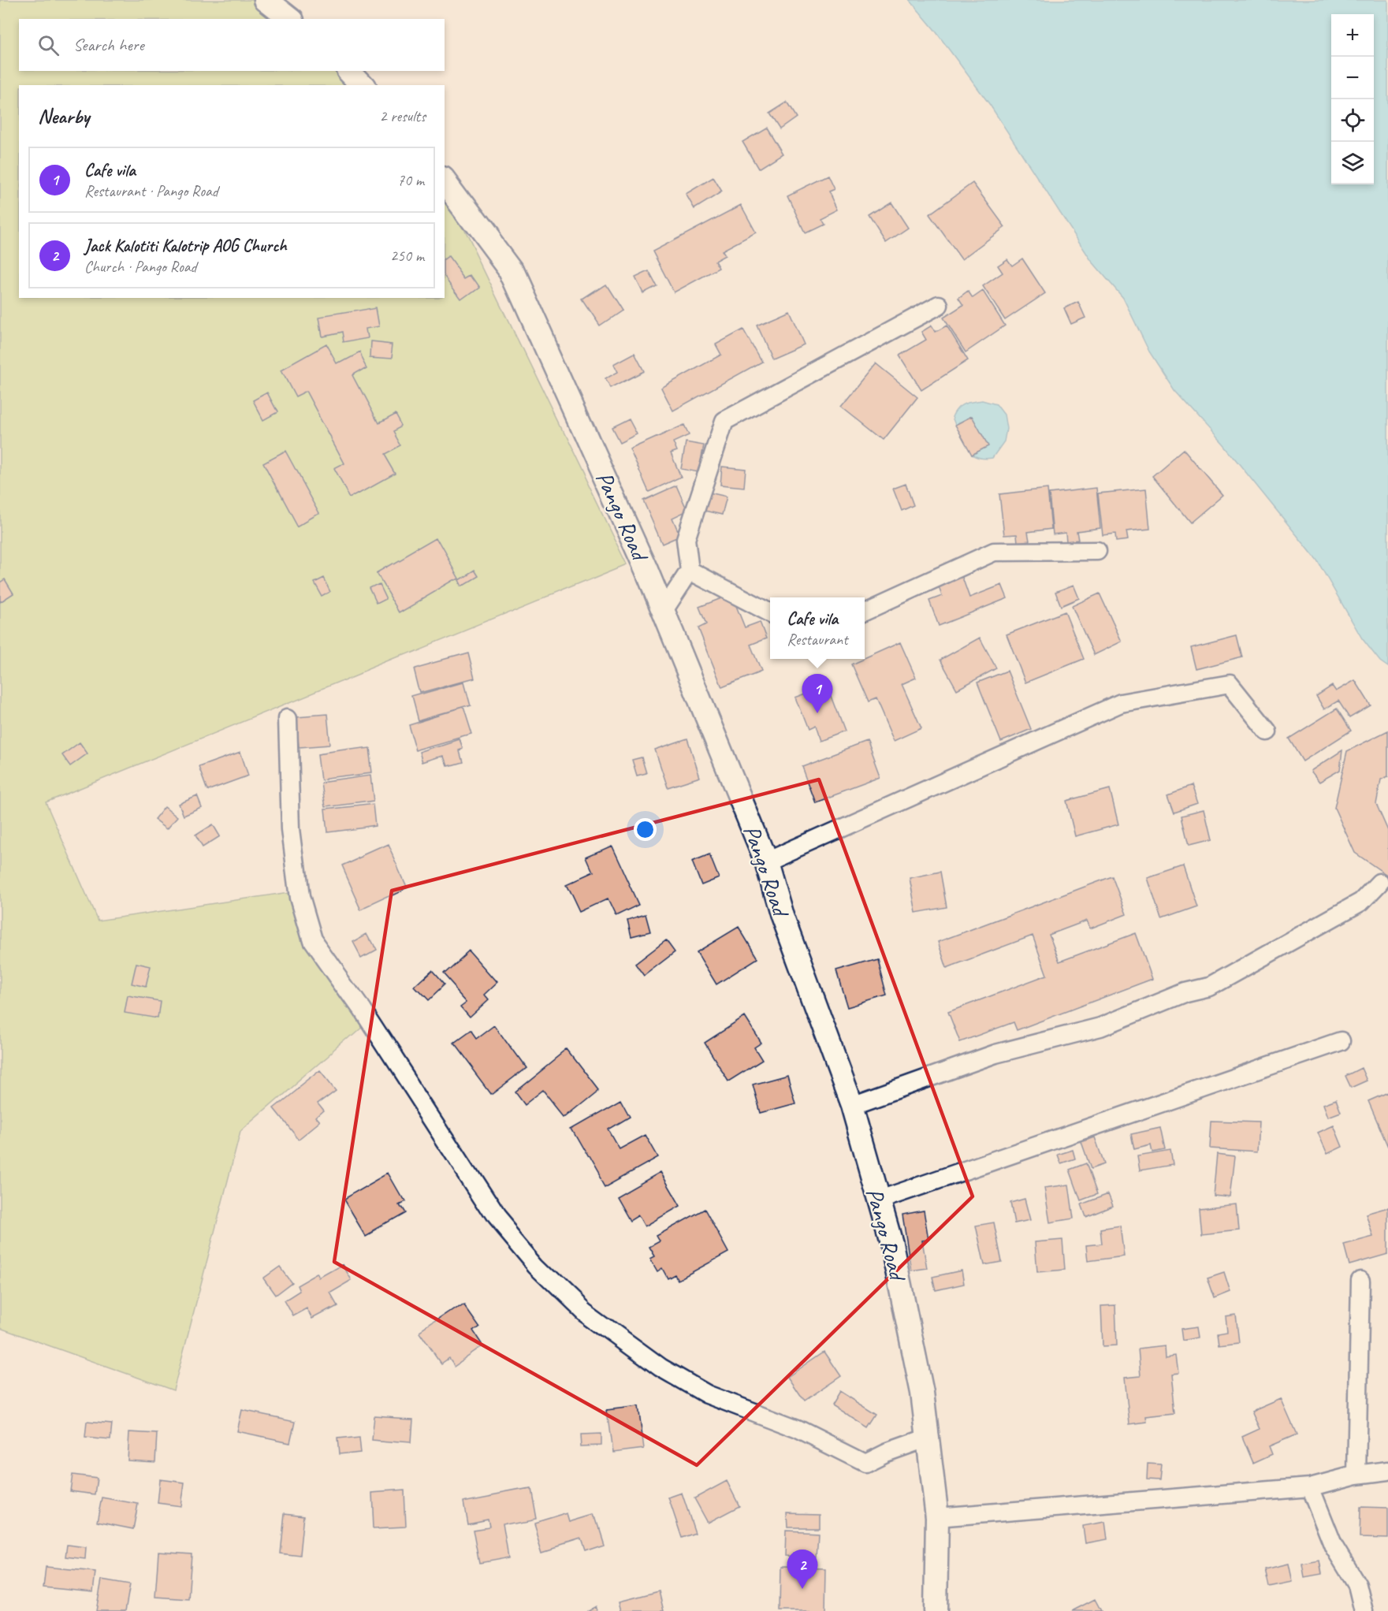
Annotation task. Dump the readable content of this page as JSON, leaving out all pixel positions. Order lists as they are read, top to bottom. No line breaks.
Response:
{"streets":{"street":["Pango Road"]},"page":{"map_buttons":["+","−"],"search":"Search here","heading":["Nearby","2 results"],"list":[{"mark":"1","name":"Cafe vila","note":"Restaurant · Pango Road","value":"70 m"},{"mark":"2","name":"Jack Kalotiti Kalotrip AOG Church","note":"Church · Pango Road","value":"250 m"}],"popup":["Cafe vila","Restaurant"],"pins":["1","2"]}}
